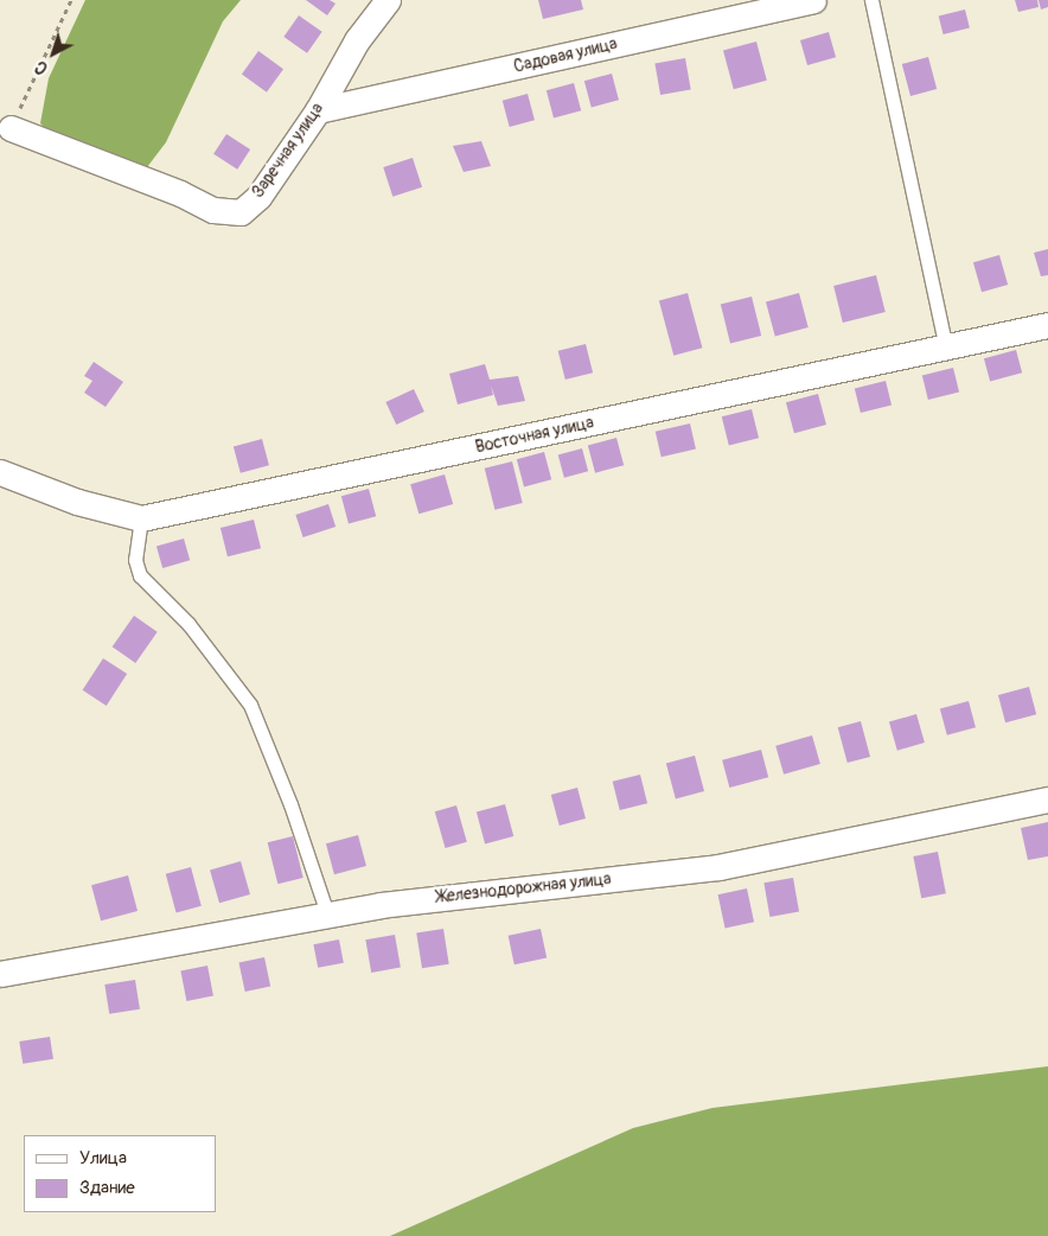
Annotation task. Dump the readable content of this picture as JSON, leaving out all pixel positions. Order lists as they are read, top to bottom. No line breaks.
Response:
{"streets":{"street":["Садовая улица","Заречная улица","Восточная улица","Железнодорожная улица"]},"crossings":[["Садовая улица","Заречная улица"]],"legend":["Улица","Здание"],"north":"bottom left"}
